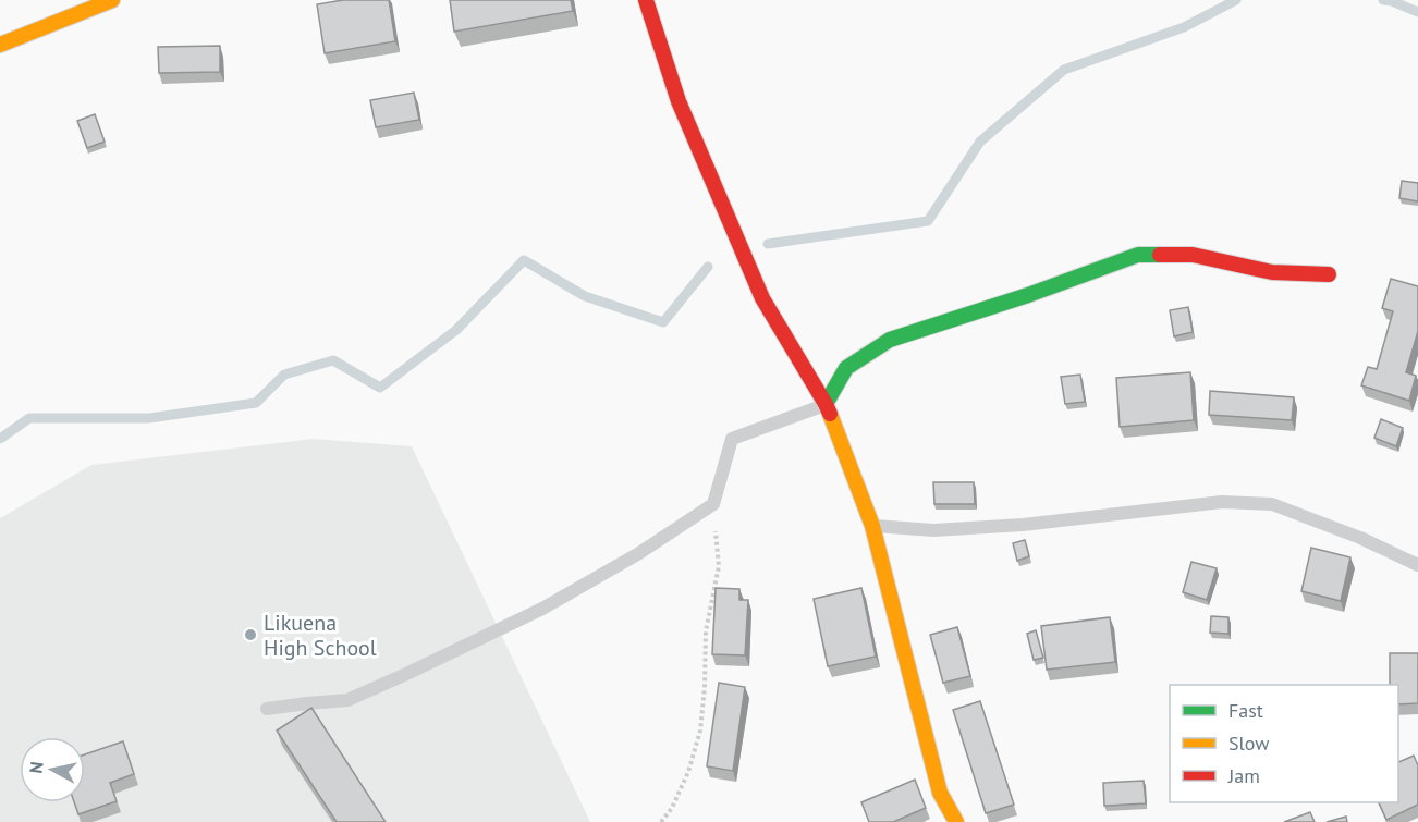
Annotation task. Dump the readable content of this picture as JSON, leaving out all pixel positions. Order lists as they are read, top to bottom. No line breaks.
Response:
{"places":["Likuena High School"],"legend":["Fast","Slow","Jam"],"north":"left"}
